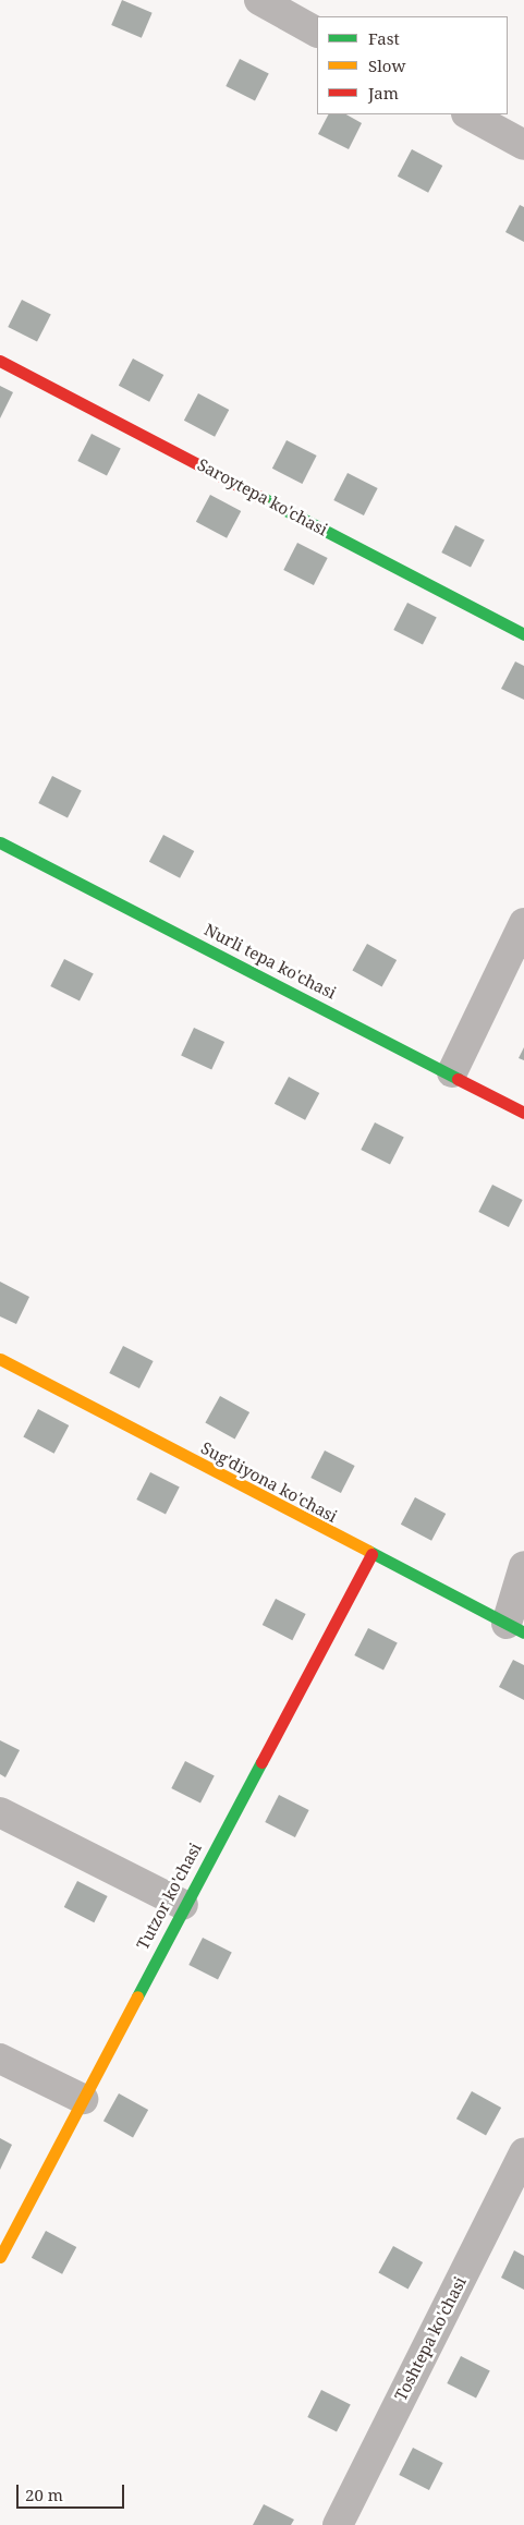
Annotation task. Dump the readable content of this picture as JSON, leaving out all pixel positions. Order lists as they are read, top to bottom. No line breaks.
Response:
{"streets":{"street":["Saroytepa ko'chasi","Nurli tepa ko'chasi","Sug'diyona ko'chasi","Tutzor ko'chasi","Toshtepa ko'chasi"]},"crossings":[["Sug'diyona ko'chasi","Tutzor ko'chasi"]],"legend":["Fast","Slow","Jam"],"scale_bar":"20 m"}
